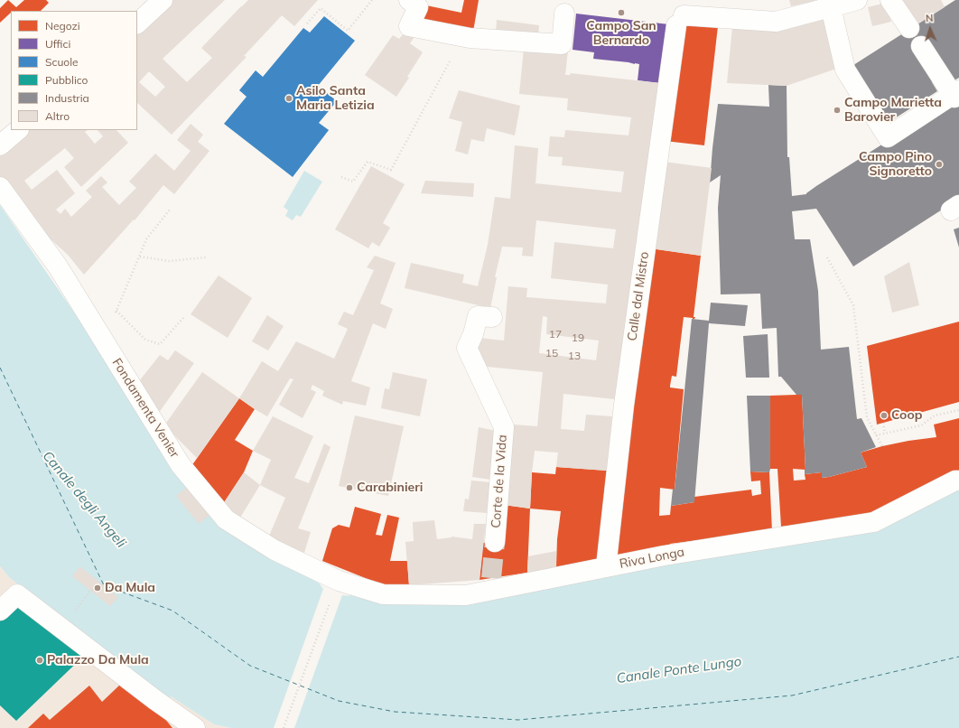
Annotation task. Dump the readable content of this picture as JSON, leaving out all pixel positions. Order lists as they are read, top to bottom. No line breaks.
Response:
{"streets":{"street":["Calle dal Mistro","Fondamenta Venier","Corte de la Vida","Riva Longa"]},"crossings":[["Calle dal Mistro","Riva Longa"],["Fondamenta Venier","Riva Longa"]],"water":["Canale degli Angeli","Canale Ponte Lungo"],"places":["Campo San Bernardo","Asilo Santa Maria Letizia","Campo Marietta Barovier","Campo Pino Signoretto","Coop","Carabinieri","Da Mula","Palazzo Da Mula"],"house_numbers":["17","19","15","13"],"legend":["Negozi","Uffici","Scuole","Pubblico","Industria","Altro"],"north":"top"}
